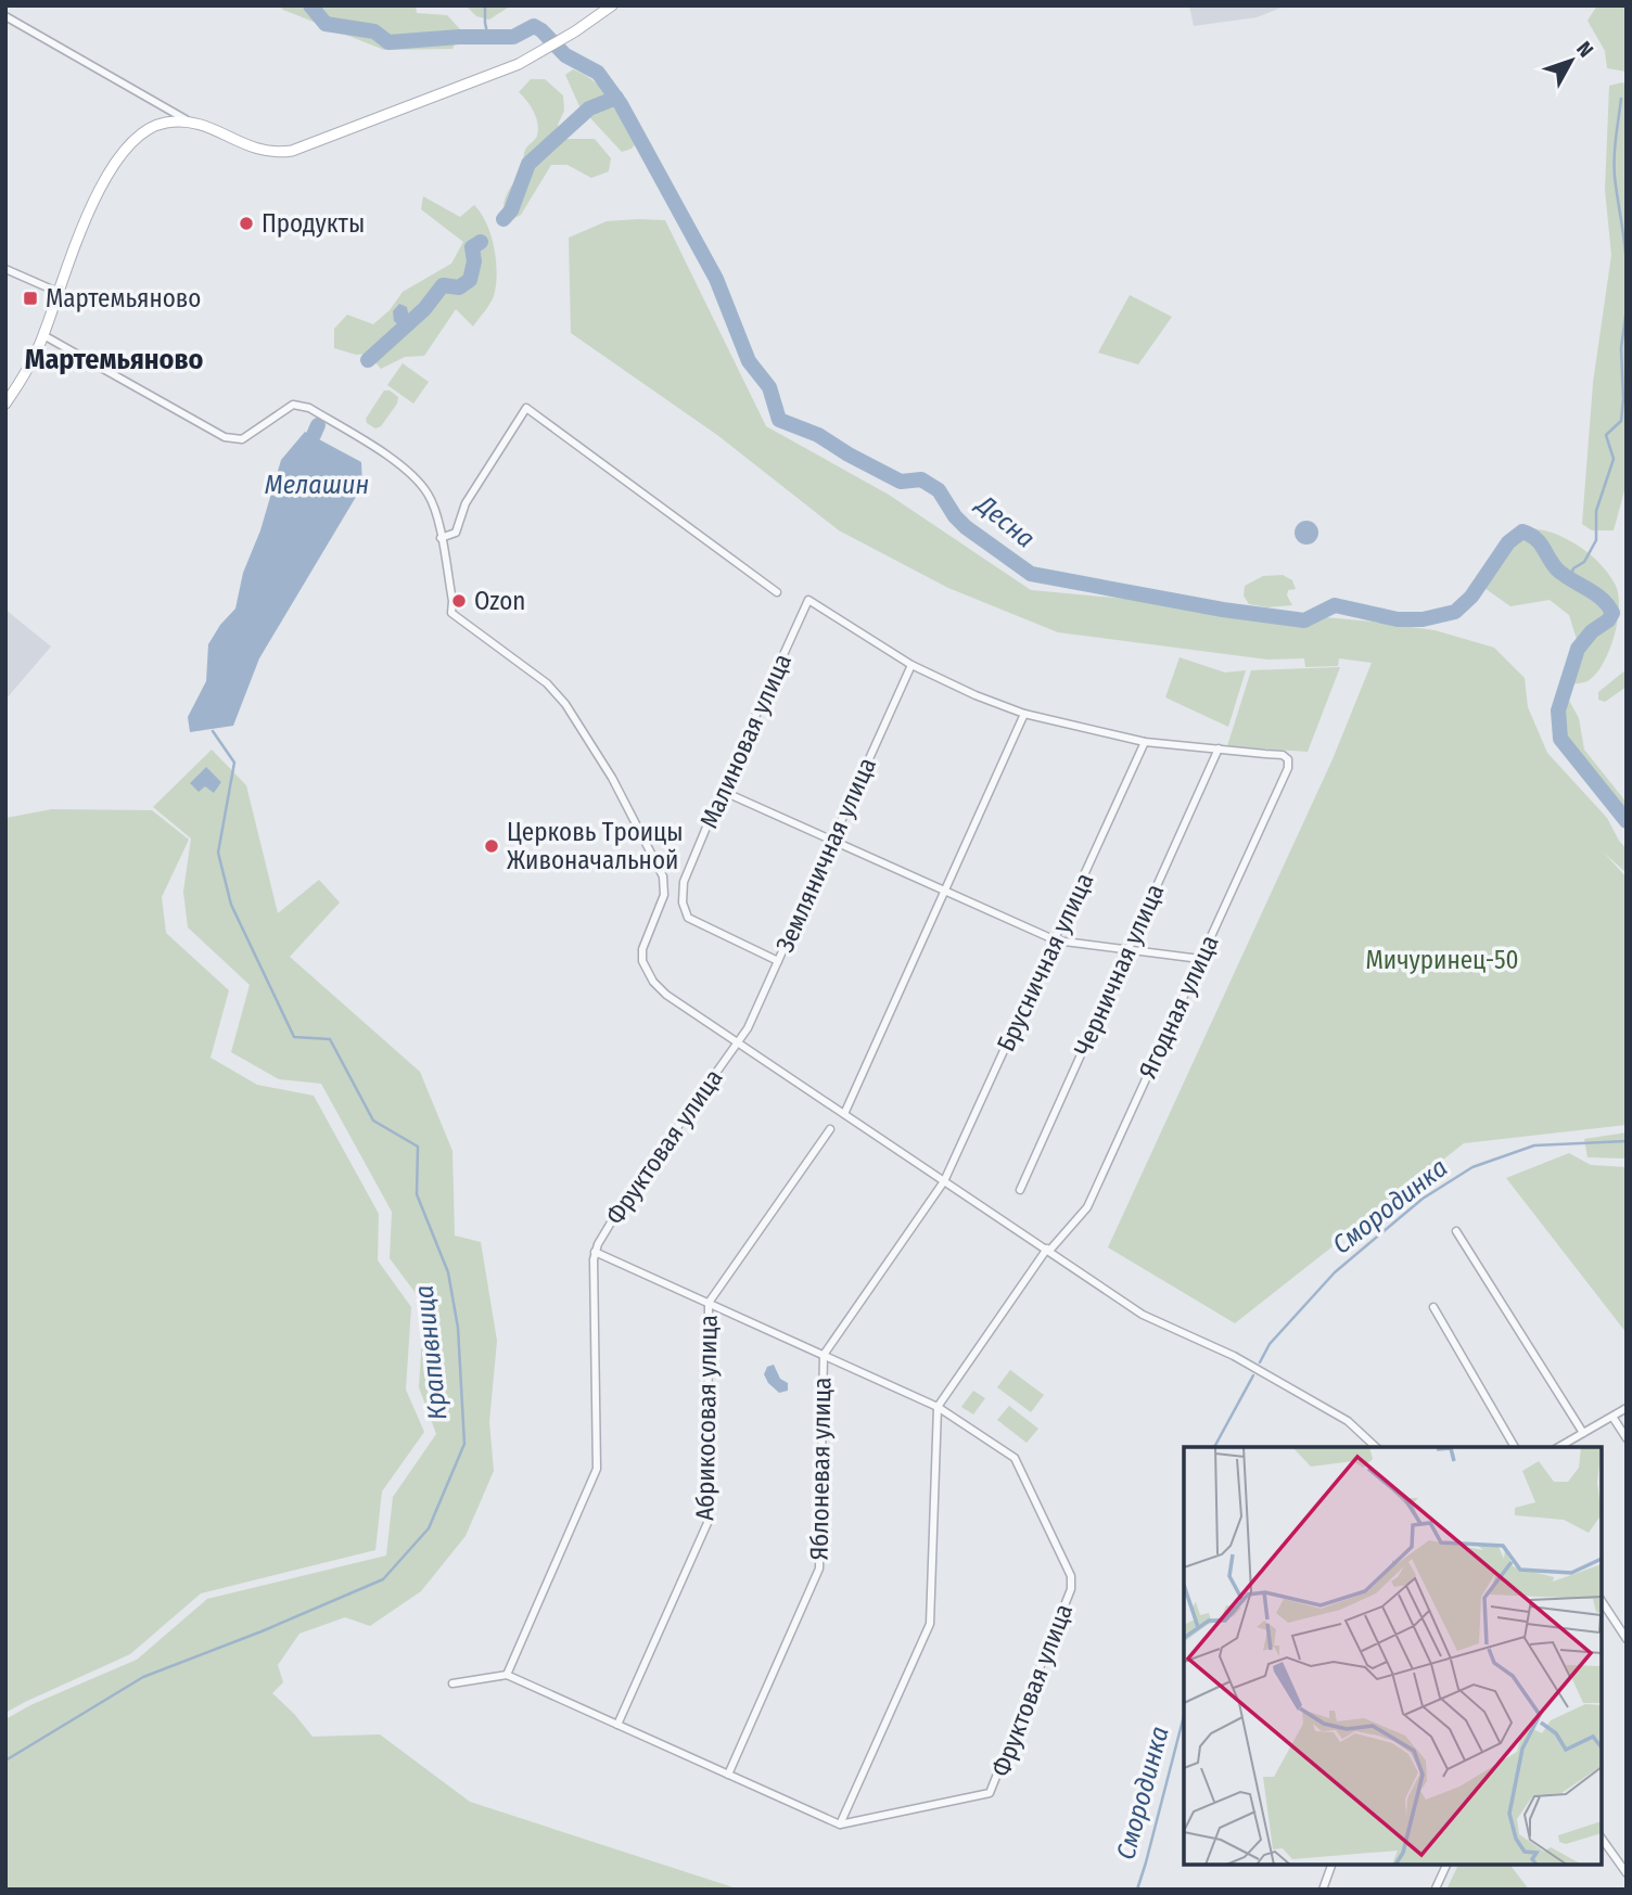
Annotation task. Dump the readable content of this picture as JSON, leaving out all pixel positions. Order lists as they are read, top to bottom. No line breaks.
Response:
{"streets":{"street":["Малиновая улица","Земляничная улица","Брусничная улица","Черничная улица","Ягодная улица","Фруктовая улица","Абрикосовая улица","Яблоневая улица"]},"crossings":[["Малиновая улица","Земляничная улица"],["Земляничная улица","Фруктовая улица"],["Брусничная улица","Яблоневая улица"],["Черничная улица","Ягодная улица"],["Ягодная улица","Фруктовая улица"],["Фруктовая улица","Абрикосовая улица"],["Фруктовая улица","Яблоневая улица"]],"districts":["Мартемьяново"],"water":["Мелашин","Десна","Смородинка","Крапивница"],"parks":["Мичуринец-50"],"places":{"other":["Продукты","Ozon","Церковь Троицы Живоначальной"],"transit":["Мартемьяново"]},"north":"top right"}
